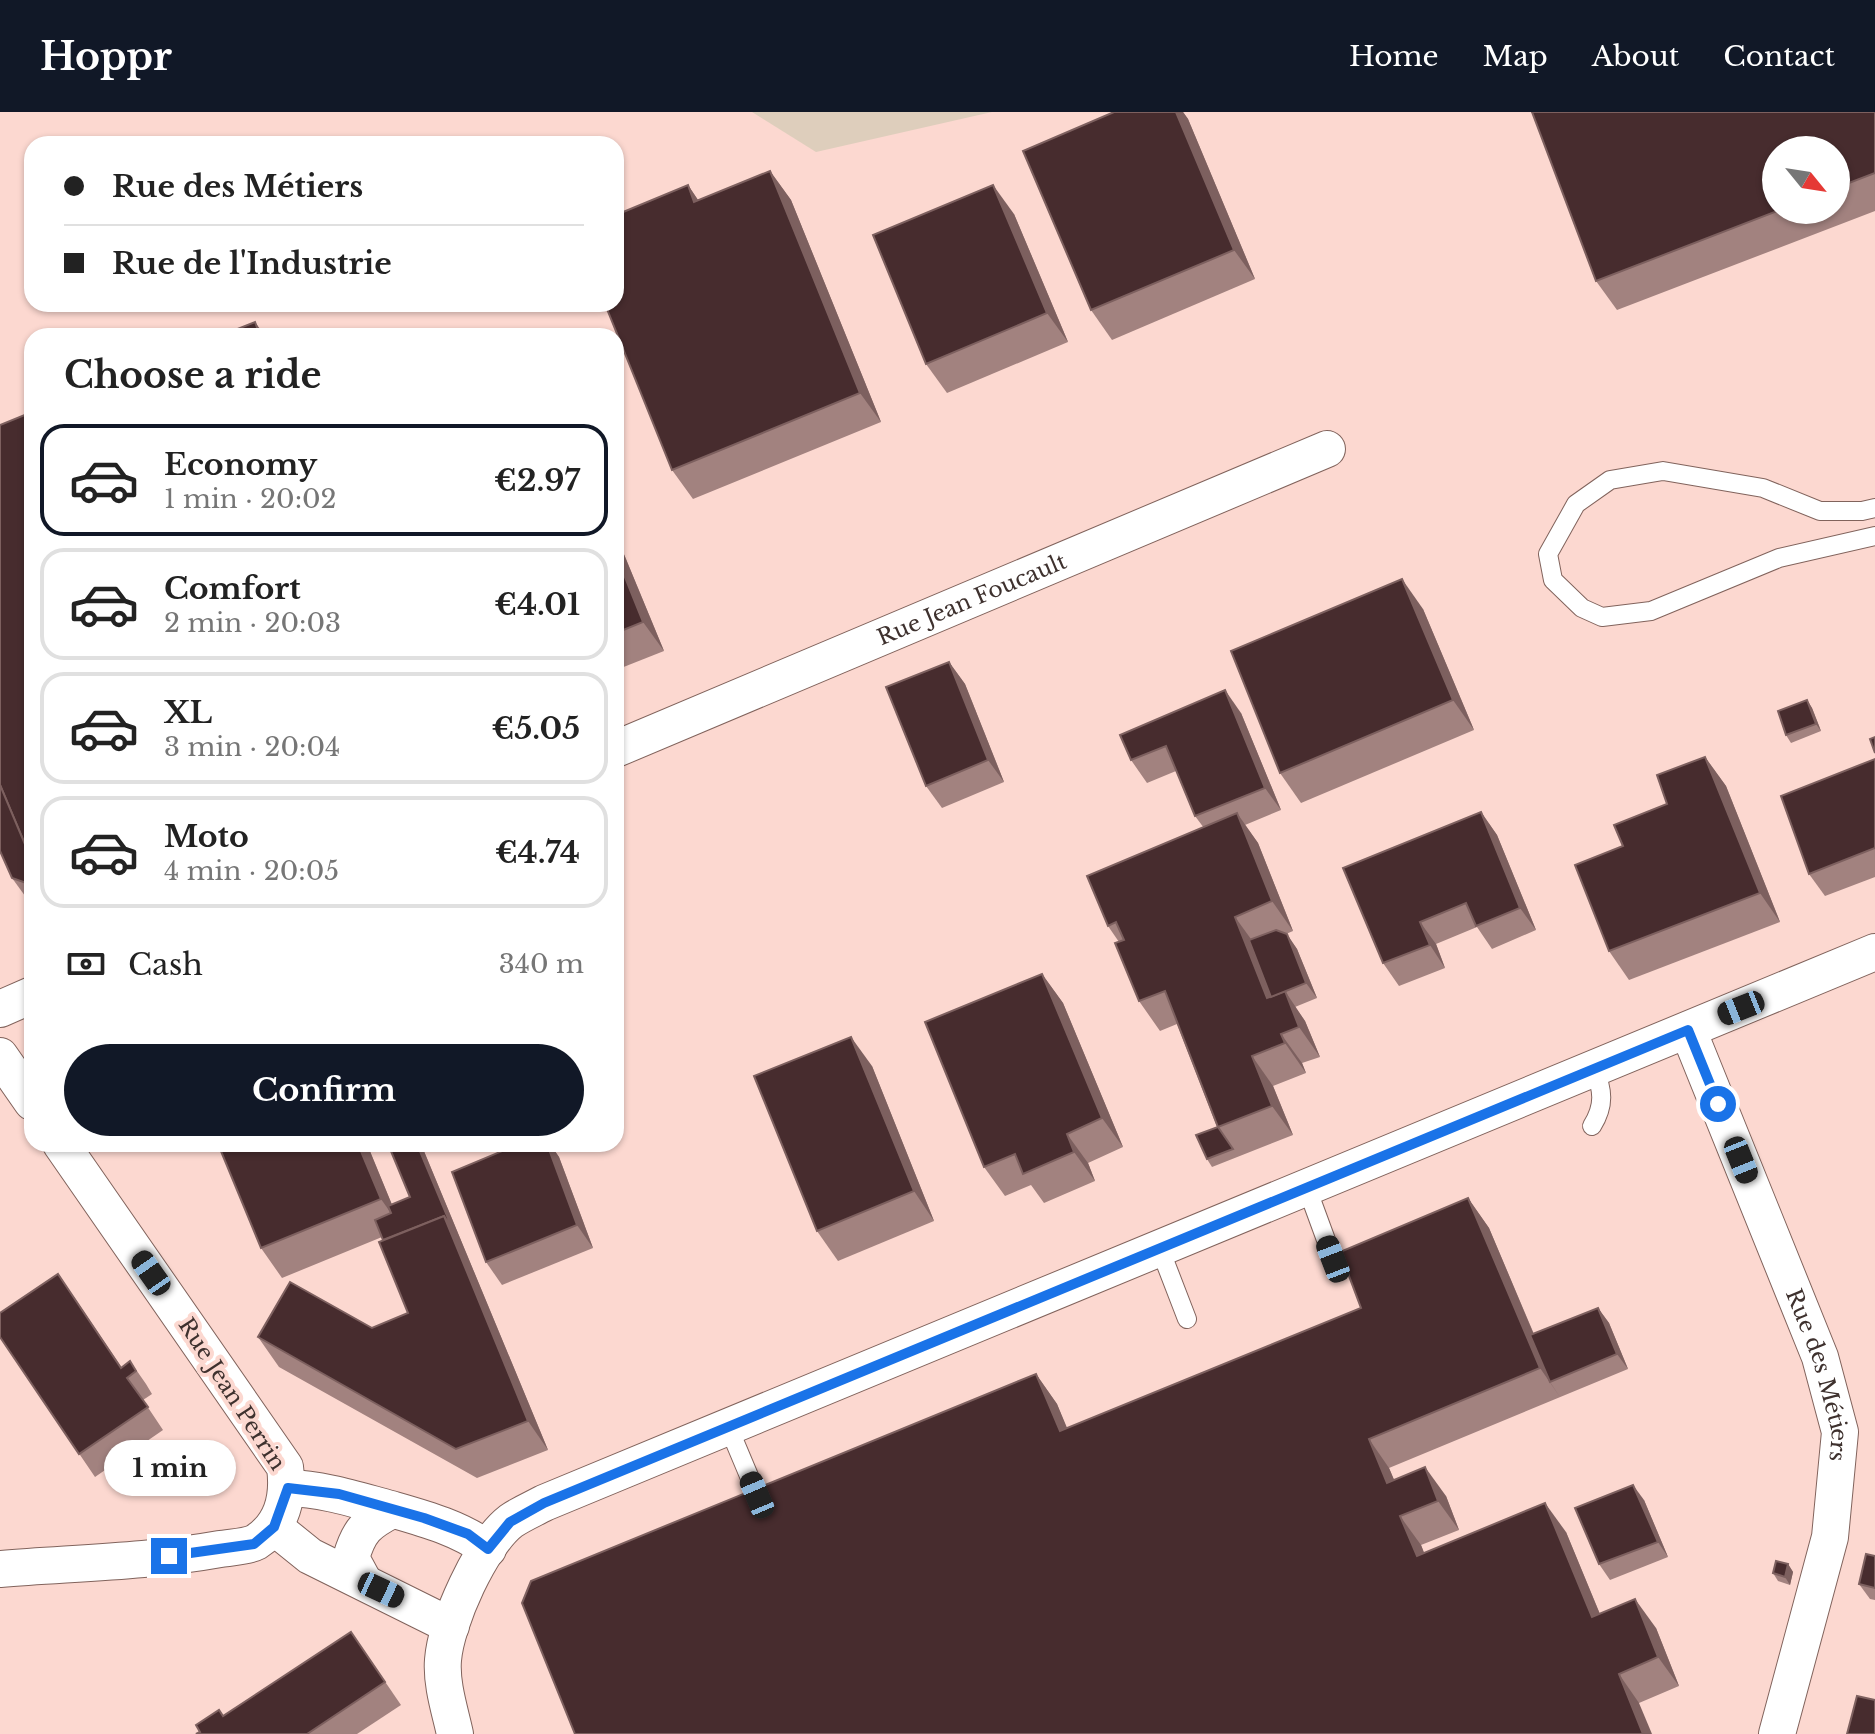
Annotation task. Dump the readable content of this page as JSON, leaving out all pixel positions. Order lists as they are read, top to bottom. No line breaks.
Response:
{"streets":{"street":["Rue Jean Foucault","Rue des Métiers","Rue Jean Perrin"]},"north":"bottom right","page":{"header":"Hoppr","nav":["Home","Map","About","Contact"],"banner":["Rue des Métiers","Rue de l'Industrie"],"heading":"Choose a ride","list":[{"name":"Economy","note":"1 min · 20:02","value":"€2.97"},{"name":"Comfort","note":"2 min · 20:03","value":"€4.01"},{"name":"XL","note":"3 min · 20:04","value":"€5.05"},{"name":"Moto","note":"4 min · 20:05","value":"€4.74"}],"pay":["Cash","340 m"],"buttons":"Confirm","bubble":"1 min"}}
